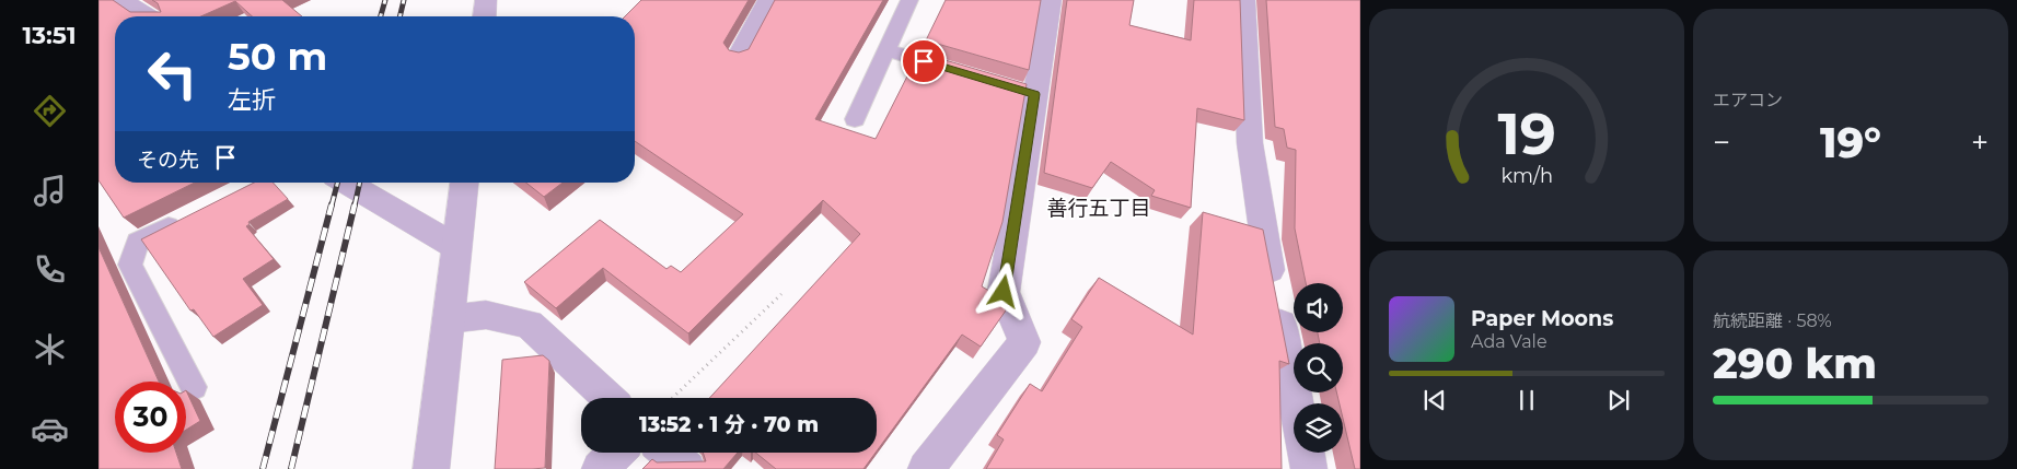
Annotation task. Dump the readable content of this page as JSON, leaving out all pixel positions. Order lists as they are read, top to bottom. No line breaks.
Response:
{"districts":["善行五丁目"],"page":{"tabs":"13:51","tile":["エアコン",["航続距離 · 58%","290 km"]],"turn":["50 m","左折"],"heat":["−","19°","+"],"then":"その先","song":["Paper Moons","Ada Vale"],"limit":"30","trip":"13:52 · 1 分 · 70 m","gauge":["19","km/h"]}}
